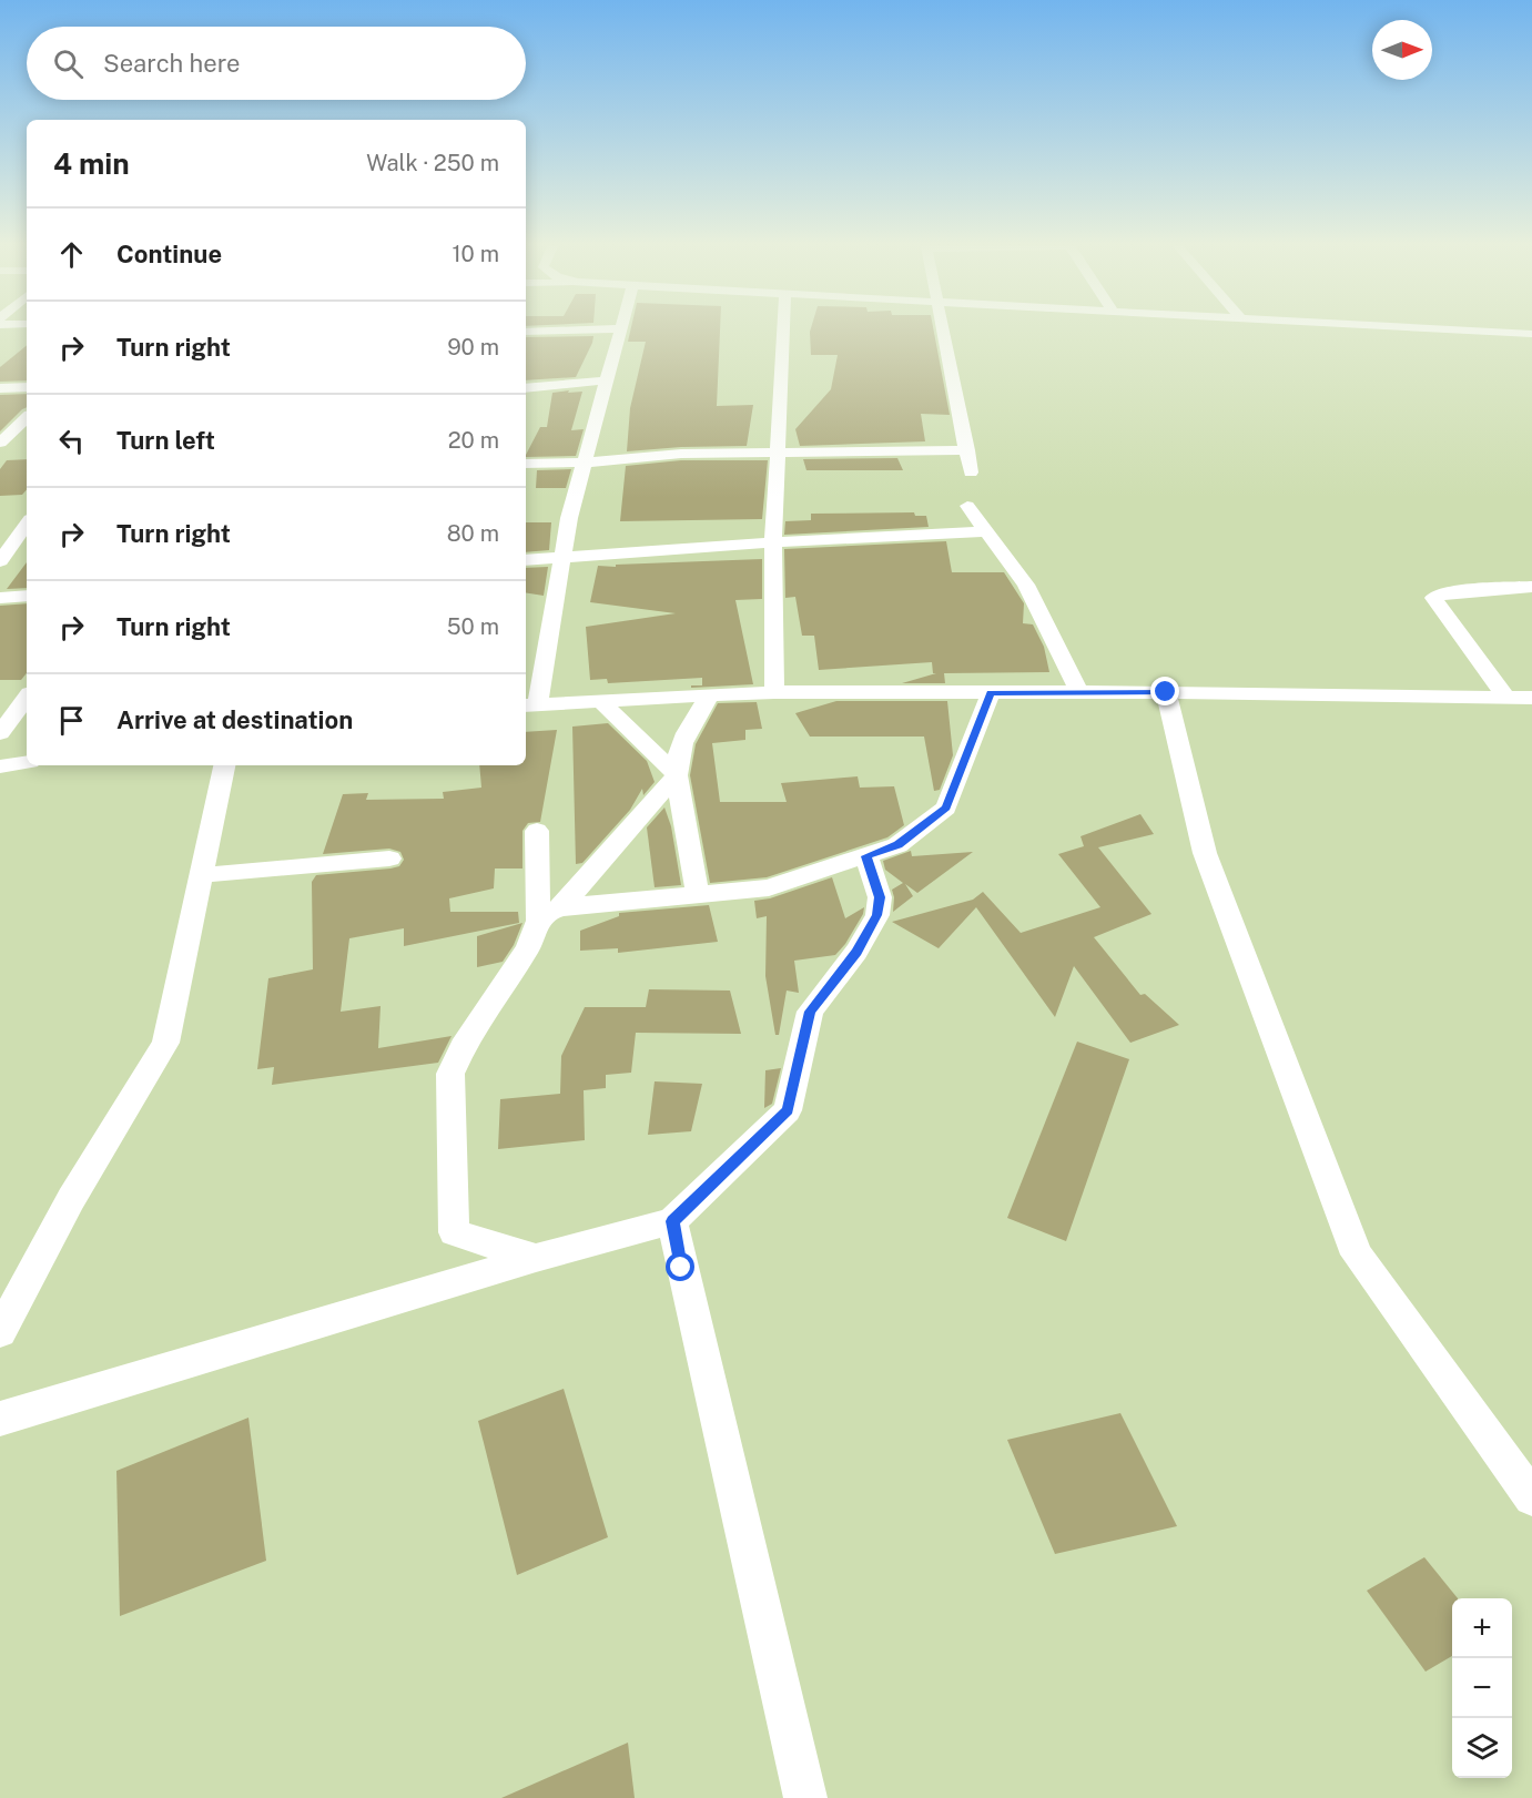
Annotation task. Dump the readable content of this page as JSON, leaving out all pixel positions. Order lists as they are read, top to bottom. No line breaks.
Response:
{"north":"right","page":{"search":"Search here","heading":["4 min","Walk · 250 m"],"list":[["Continue","10 m"],["Turn right","90 m"],["Turn left","20 m"],["Turn right","80 m"],["Turn right","50 m"],"Arrive at destination"],"map_buttons":["+","−"]}}
